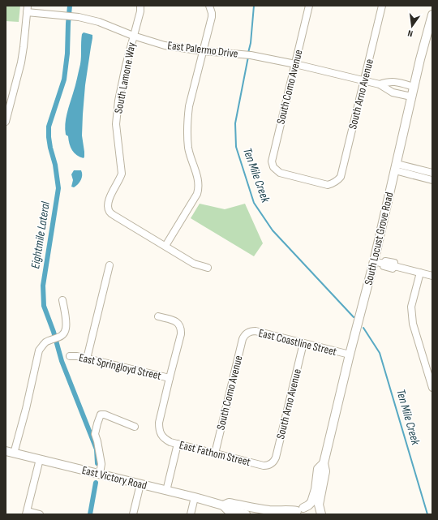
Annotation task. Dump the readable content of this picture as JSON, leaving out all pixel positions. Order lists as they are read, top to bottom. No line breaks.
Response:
{"streets":{"main road":["South Locust Grove Road","East Victory Road"],"street":["East Palermo Drive","South Lamone Way","South Como Avenue","South Arno Avenue","East Coastline Street","East Springloyd Street","East Fathom Street"]},"crossings":[["East Palermo Drive","South Lamone Way"],["East Palermo Drive","South Como Avenue"],["East Palermo Drive","South Arno Avenue"],["East Palermo Drive","South Locust Grove Road"],["South Como Avenue","South Arno Avenue"],["South Como Avenue","East Coastline Street"],["South Como Avenue","East Fathom Street"],["South Arno Avenue","East Coastline Street"],["South Arno Avenue","East Fathom Street"],["South Locust Grove Road","East Coastline Street"],["South Locust Grove Road","East Victory Road"],["East Springloyd Street","East Fathom Street"]],"water":["Ten Mile Creek","Eightmile Lateral"],"north":"bottom"}
